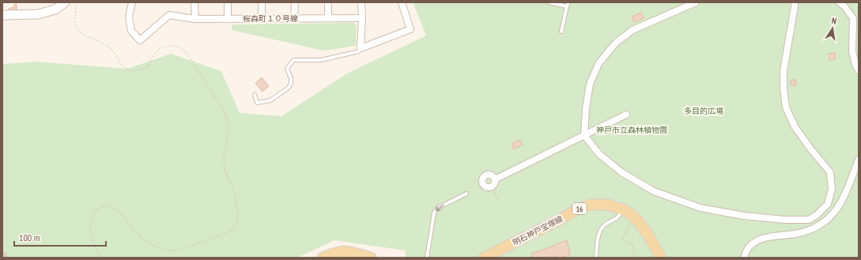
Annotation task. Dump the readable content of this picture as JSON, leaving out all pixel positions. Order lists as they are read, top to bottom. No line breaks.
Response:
{"streets":{"main road":["16","明石神戸宝塚線"],"street":["桜森町１０号線"]},"parks":["多目的広場","神戸市立森林植物園"],"scale_bar":"100 m","north":"top"}
